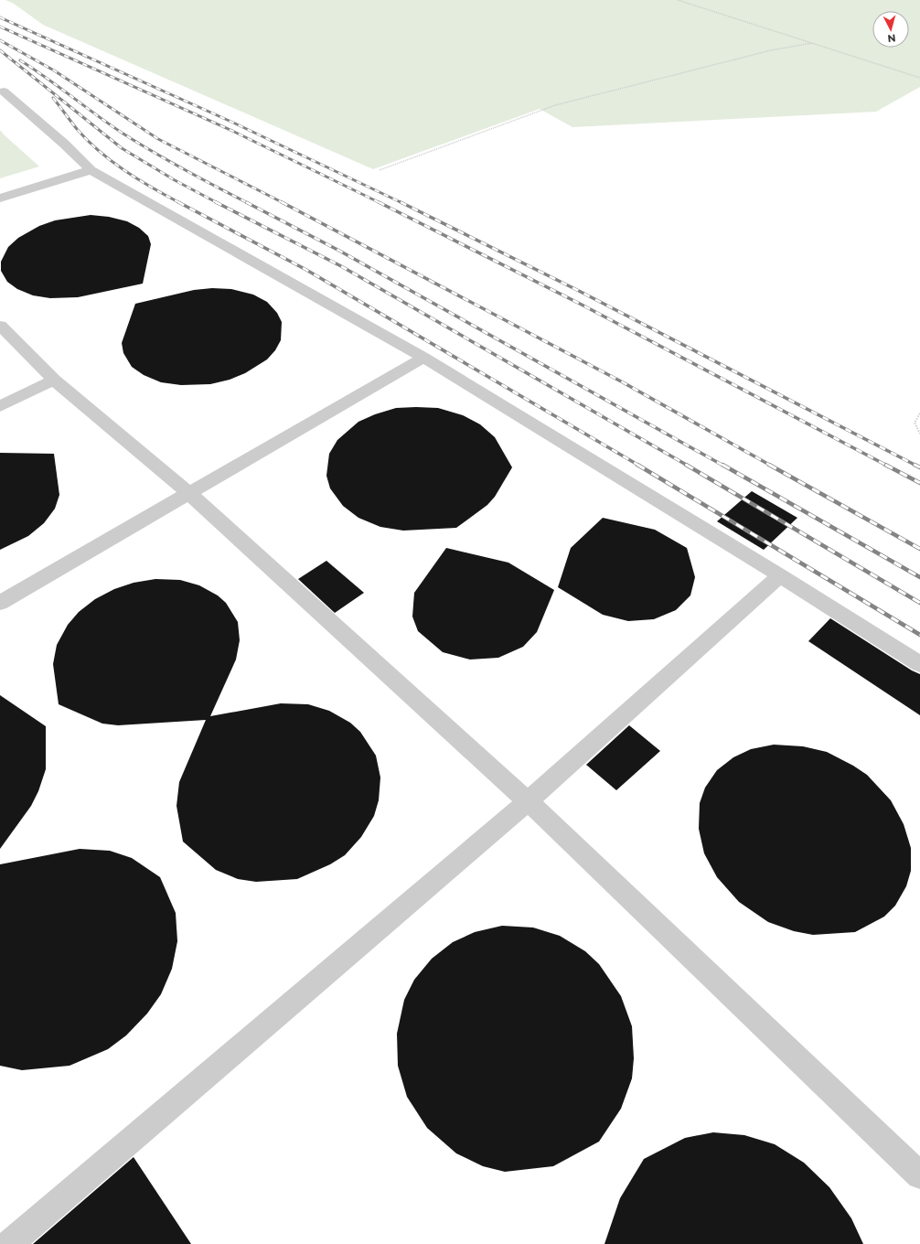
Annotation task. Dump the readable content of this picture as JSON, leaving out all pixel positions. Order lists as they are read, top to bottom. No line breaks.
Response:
{"north":"bottom"}
